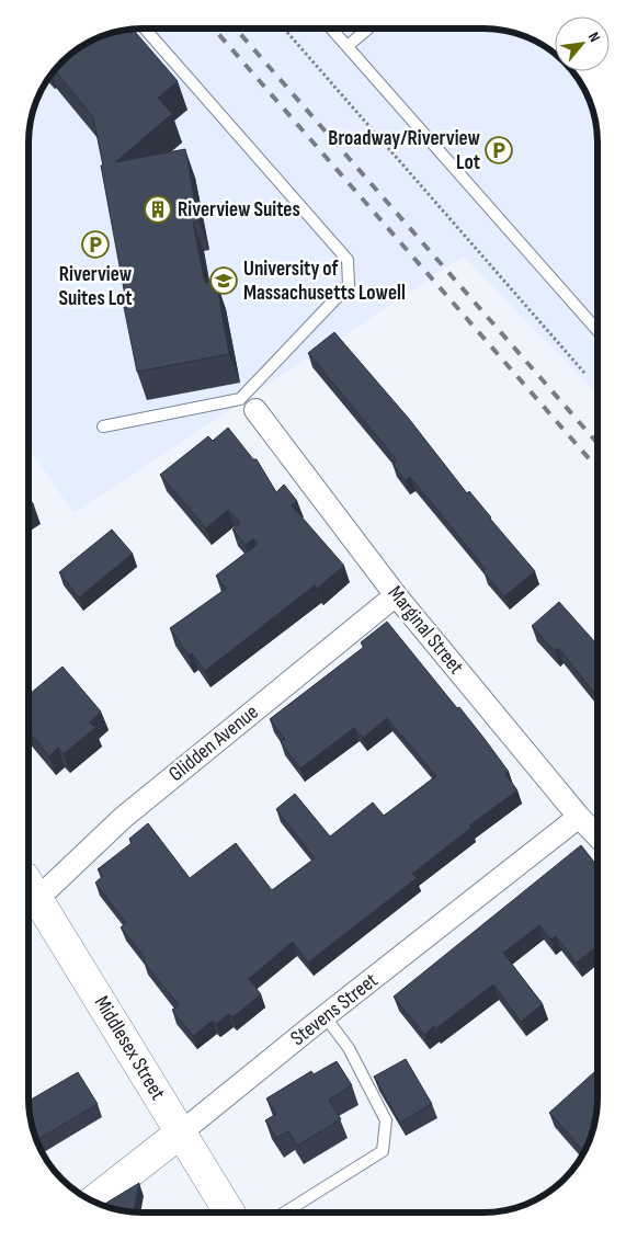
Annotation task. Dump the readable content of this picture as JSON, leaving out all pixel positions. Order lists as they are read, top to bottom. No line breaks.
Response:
{"streets":{"main road":["Stevens Street","Middlesex Street"],"street":["Marginal Street","Glidden Avenue"]},"crossings":[["Marginal Street","Glidden Avenue"],["Marginal Street","Stevens Street"],["Glidden Avenue","Middlesex Street"],["Stevens Street","Middlesex Street"]],"places":{"parking":["Broadway/Riverview Lot","Riverview Suites Lot"],"building":["Riverview Suites"],"school or university":["University of Massachusetts Lowell"]},"north":"top right"}
